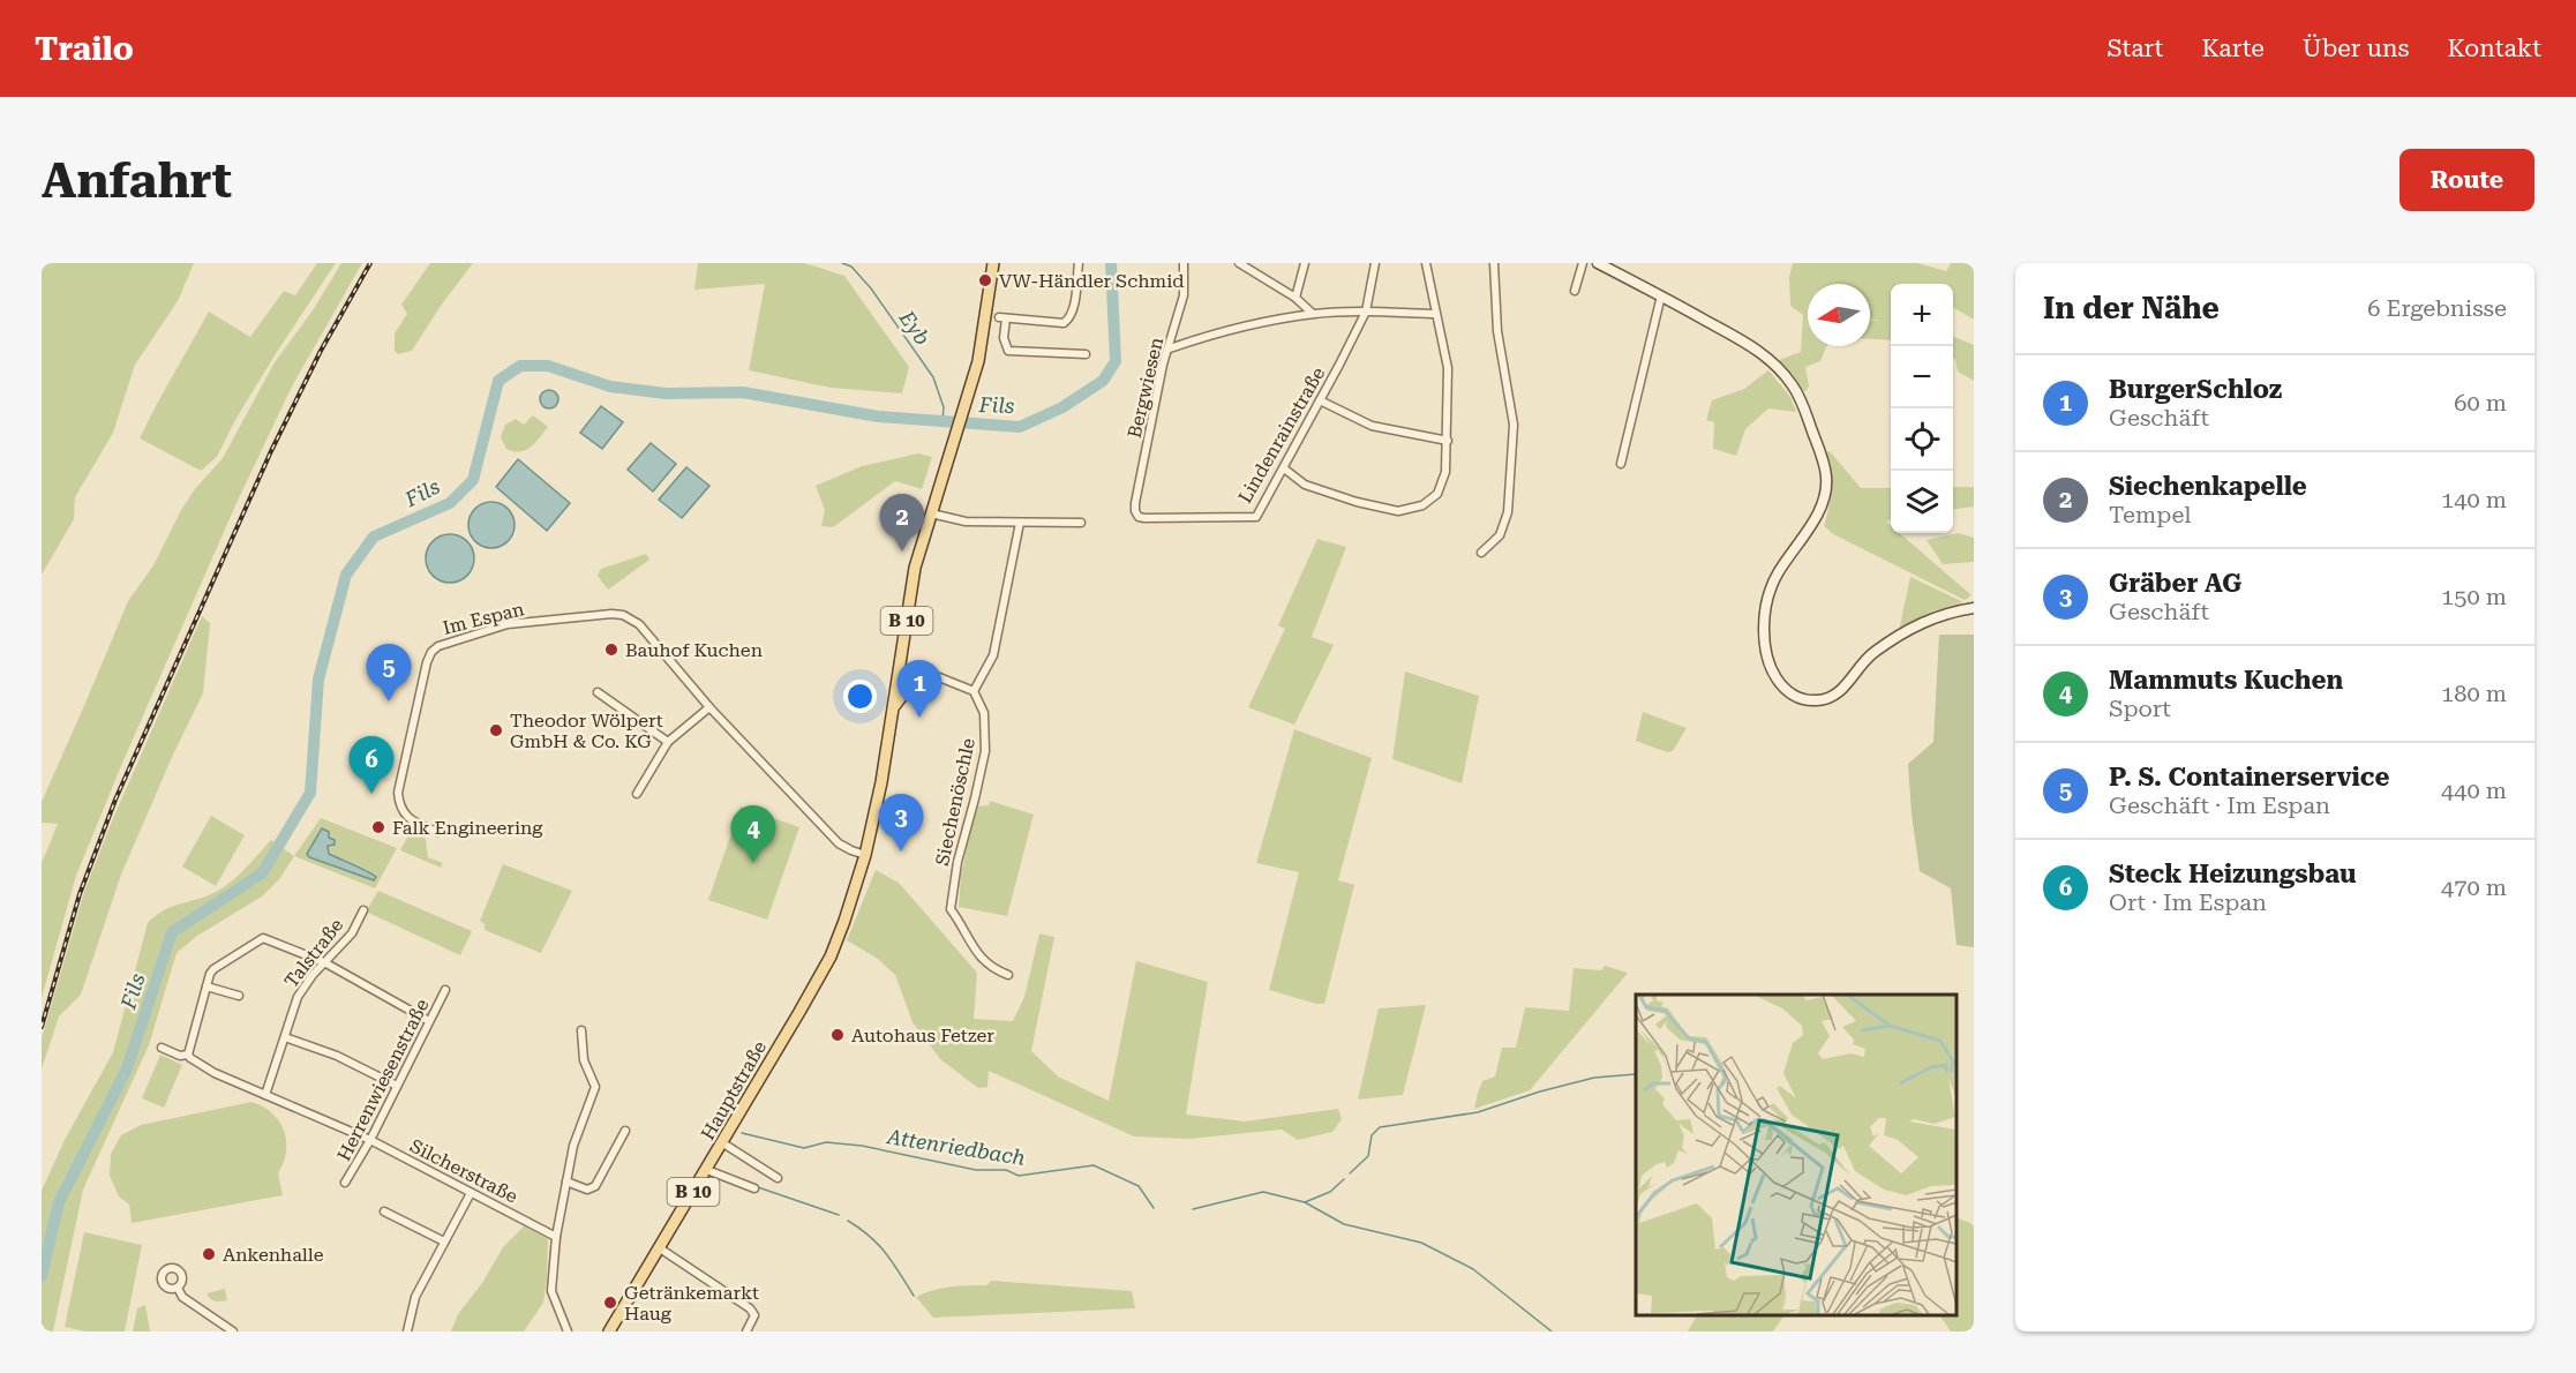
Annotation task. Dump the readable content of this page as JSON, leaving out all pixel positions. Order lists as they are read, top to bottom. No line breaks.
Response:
{"streets":{"main road":["B 10","Hauptstraße"],"street":["Bergwiesen","Lindenrainstraße","Im Espan","Siechenöschle","Talstraße","Herrenwiesenstraße","Silcherstraße"]},"crossings":[["Bergwiesen","Lindenrainstraße"],["Im Espan","B 10"],["Im Espan","Hauptstraße"],["B 10","Hauptstraße"],["Talstraße","Silcherstraße"],["Herrenwiesenstraße","Silcherstraße"]],"water":["Eyb","Fils","Attenriedbach"],"places":["VW-Händler Schmid","Bauhof Kuchen","Theodor Wölpert GmbH & Co. KG","Falk Engineering","Autohaus Fetzer","Ankenhalle","Getränkemarkt Haug"],"north":"left","page":{"header":"Trailo","nav":["Start","Karte","Über uns","Kontakt"],"buttons":"Route","title":"Anfahrt","heading":["In der Nähe","6 Ergebnisse"],"map_buttons":["+","−"],"list":[{"mark":"1","name":"BurgerSchloz","note":"Geschäft","value":"60 m"},{"mark":"2","name":"Siechenkapelle","note":"Tempel","value":"140 m"},{"mark":"3","name":"Gräber AG","note":"Geschäft","value":"150 m"},{"mark":"4","name":"Mammuts Kuchen","note":"Sport","value":"180 m"},{"mark":"5","name":"P. S. Containerservice","note":"Geschäft · Im Espan","value":"440 m"},{"mark":"6","name":"Steck Heizungsbau","note":"Ort · Im Espan","value":"470 m"}],"pins":["2","5","1","6","3","4"]}}
